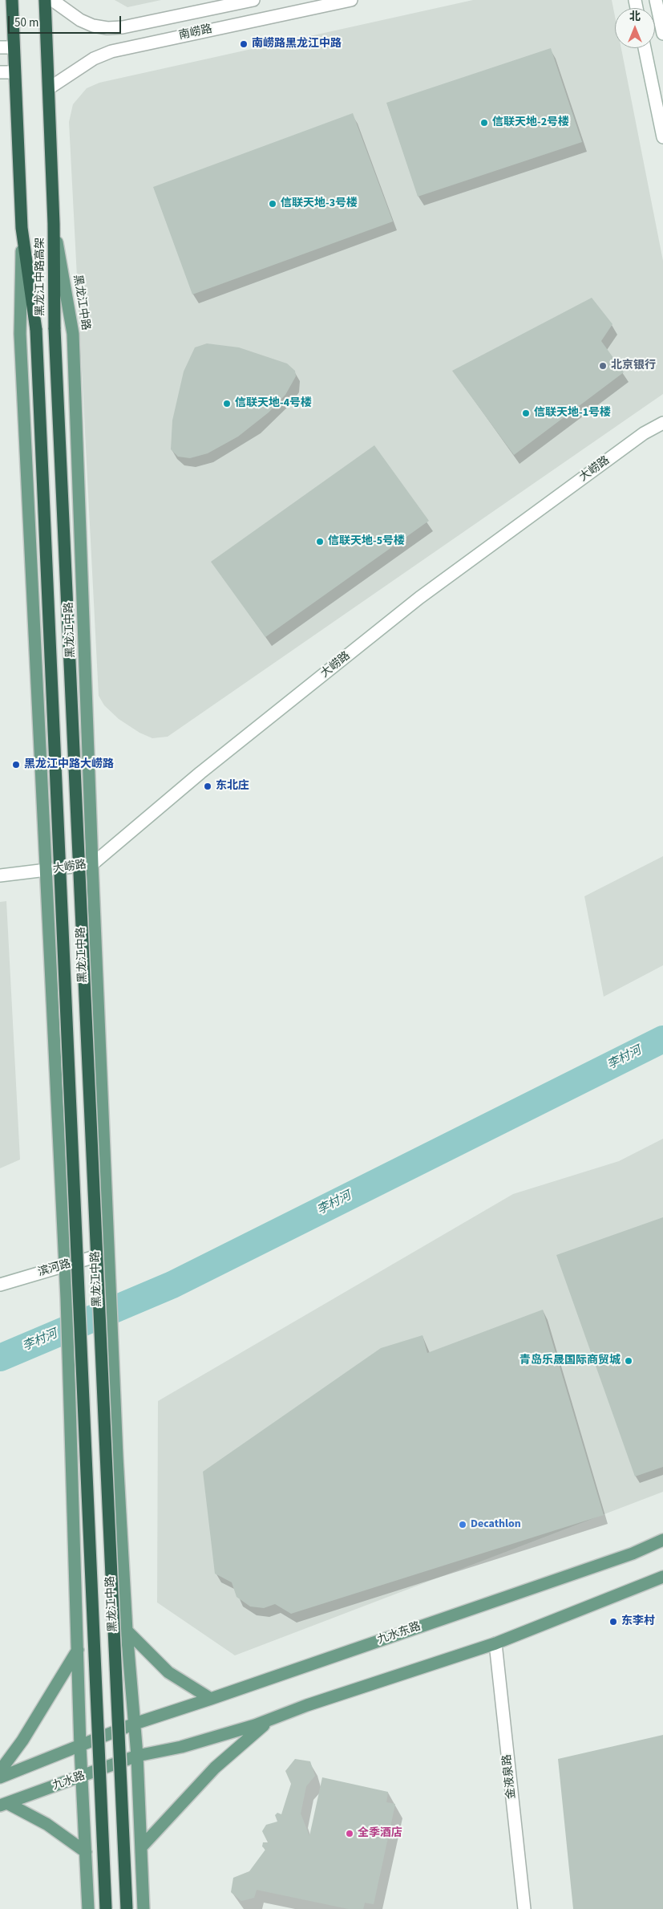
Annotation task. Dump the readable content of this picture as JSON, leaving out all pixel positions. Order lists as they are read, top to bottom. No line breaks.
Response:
{"streets":{"highway":["黑龙江中路高架","黑龙江中路"],"main road":["九水东路","九水路"],"street":["南崂路","大崂路","滨河路","金液泉路"]},"crossings":[["南崂路","黑龙江中路"],["黑龙江中路高架","黑龙江中路"],["黑龙江中路","大崂路"],["黑龙江中路","滨河路"],["黑龙江中路","九水东路"],["黑龙江中路","九水路"]],"water":["李村河"],"places":["南崂路黑龙江中路","信联天地-2号楼","信联天地-3号楼","北京银行","信联天地-4号楼","信联天地-1号楼","信联天地-5号楼","黑龙江中路大崂路","东北庄","青岛乐晟国际商贸城","Decathlon","东李村","全季酒店"],"scale_bar":"50 m","north":"top"}
